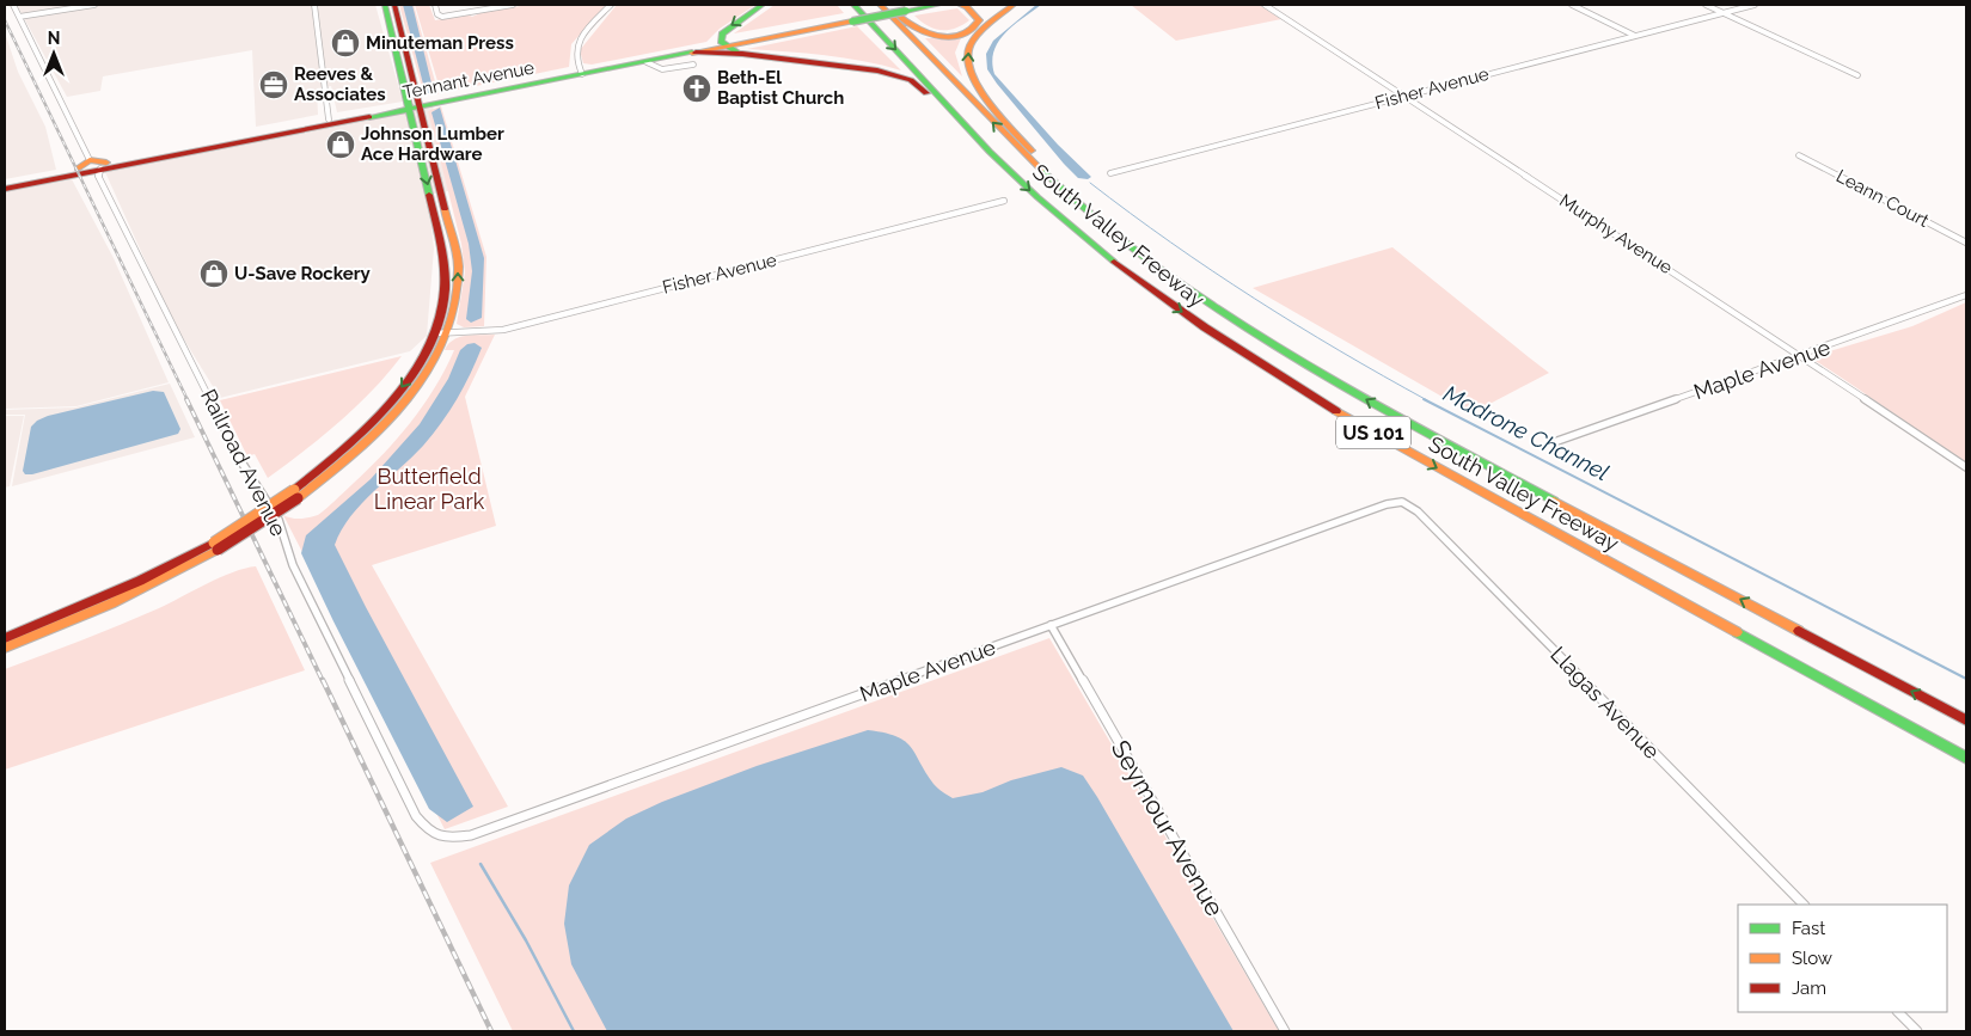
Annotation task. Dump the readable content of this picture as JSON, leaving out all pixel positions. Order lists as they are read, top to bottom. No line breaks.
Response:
{"streets":{"main road":["Tennant Avenue","South Valley Freeway","US 101"],"street":["Fisher Avenue","Leann Court","Murphy Avenue","Maple Avenue","Railroad Avenue","Llagas Avenue","Seymour Avenue"]},"crossings":[["Tennant Avenue","Railroad Avenue"],["Fisher Avenue","Murphy Avenue"],["Murphy Avenue","Maple Avenue"],["Maple Avenue","Railroad Avenue"],["Maple Avenue","Llagas Avenue"],["Maple Avenue","Seymour Avenue"]],"water":["Madrone Channel"],"parks":["Butterfield Linear Park"],"places":{"shop":["Minuteman Press","Johnson Lumber Ace Hardware","U-Save Rockery"],"office":["Reeves & Associates"],"church":["Beth-El Baptist Church"]},"legend":["Fast","Slow","Jam"],"north":"top"}
